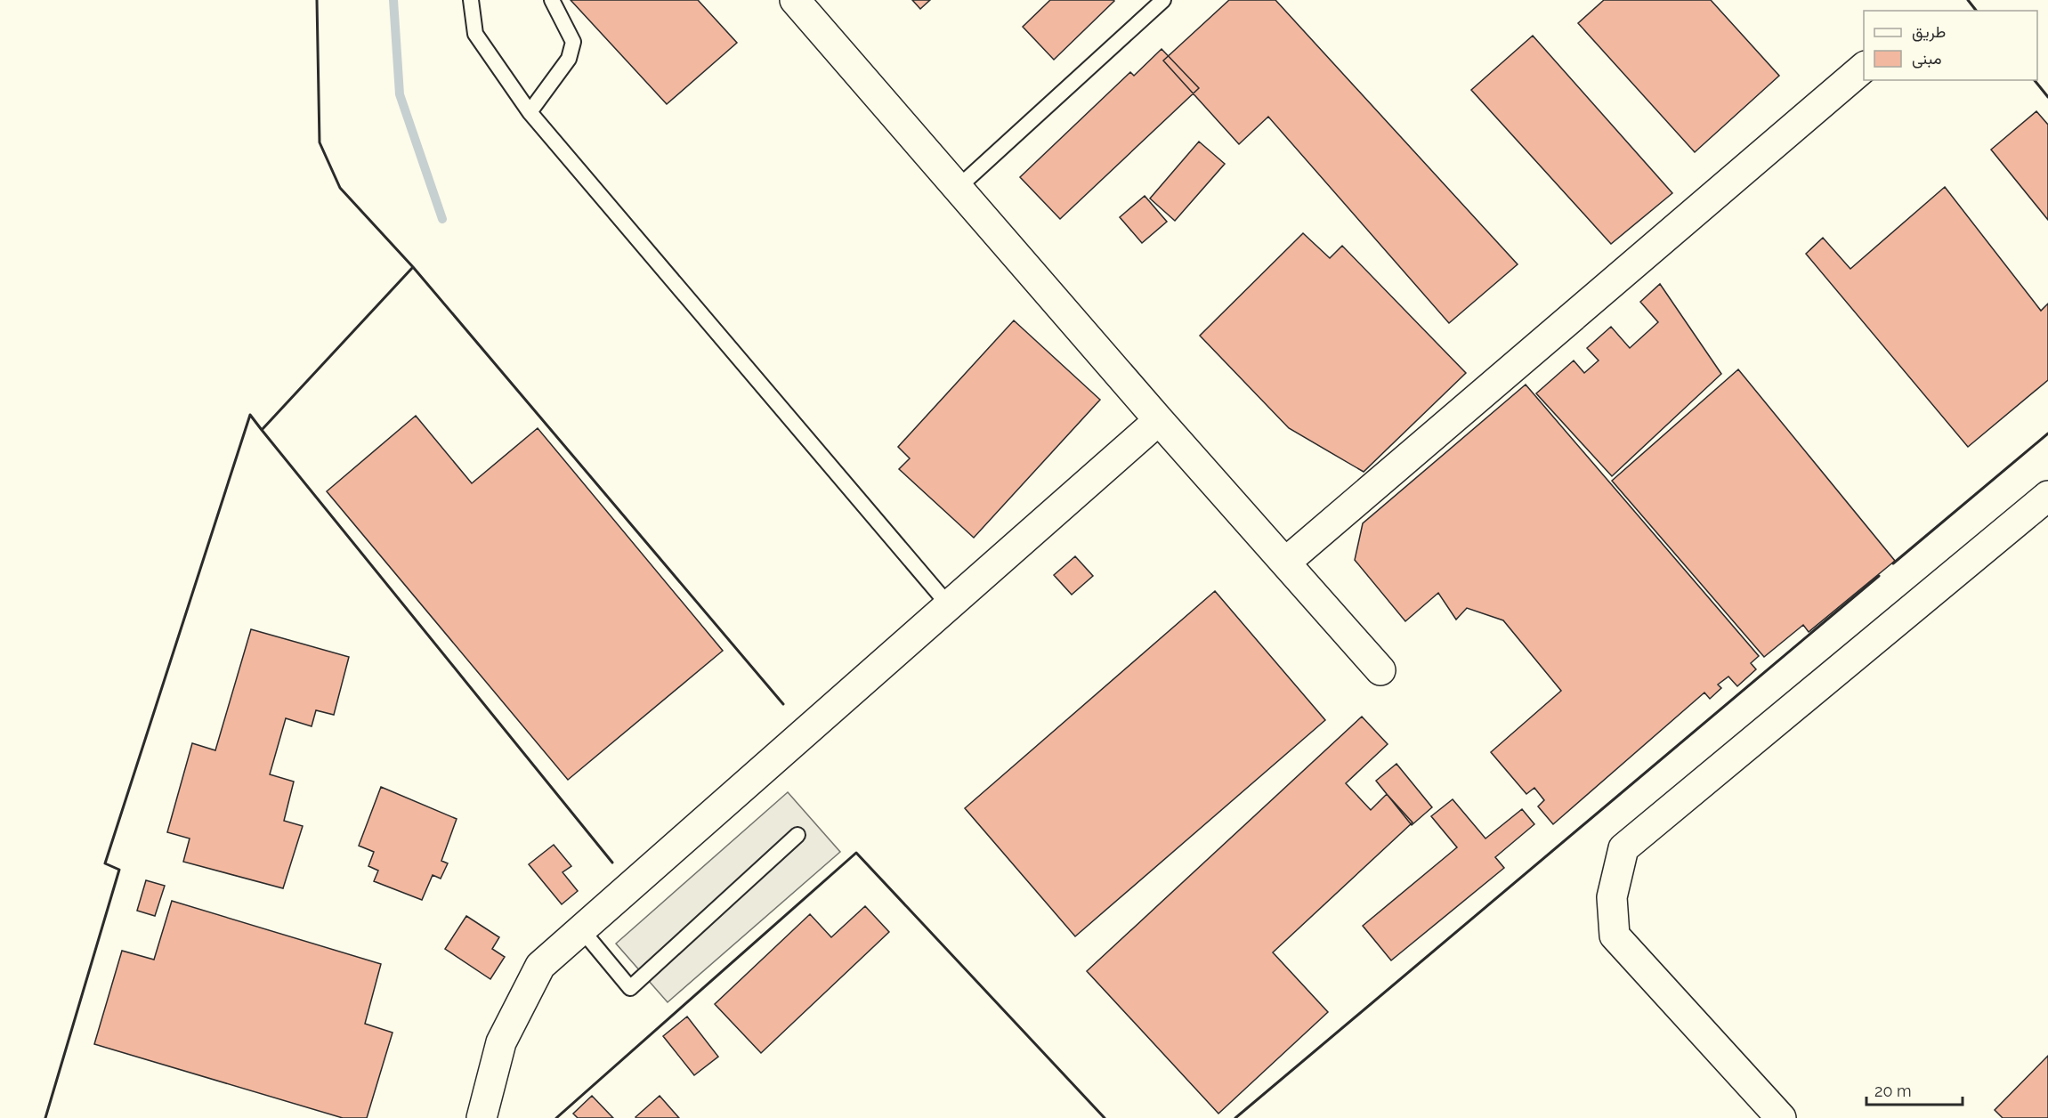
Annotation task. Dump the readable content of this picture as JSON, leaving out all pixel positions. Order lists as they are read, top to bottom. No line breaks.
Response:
{"legend":["طريق","مبنى"],"scale_bar":"20 m"}
